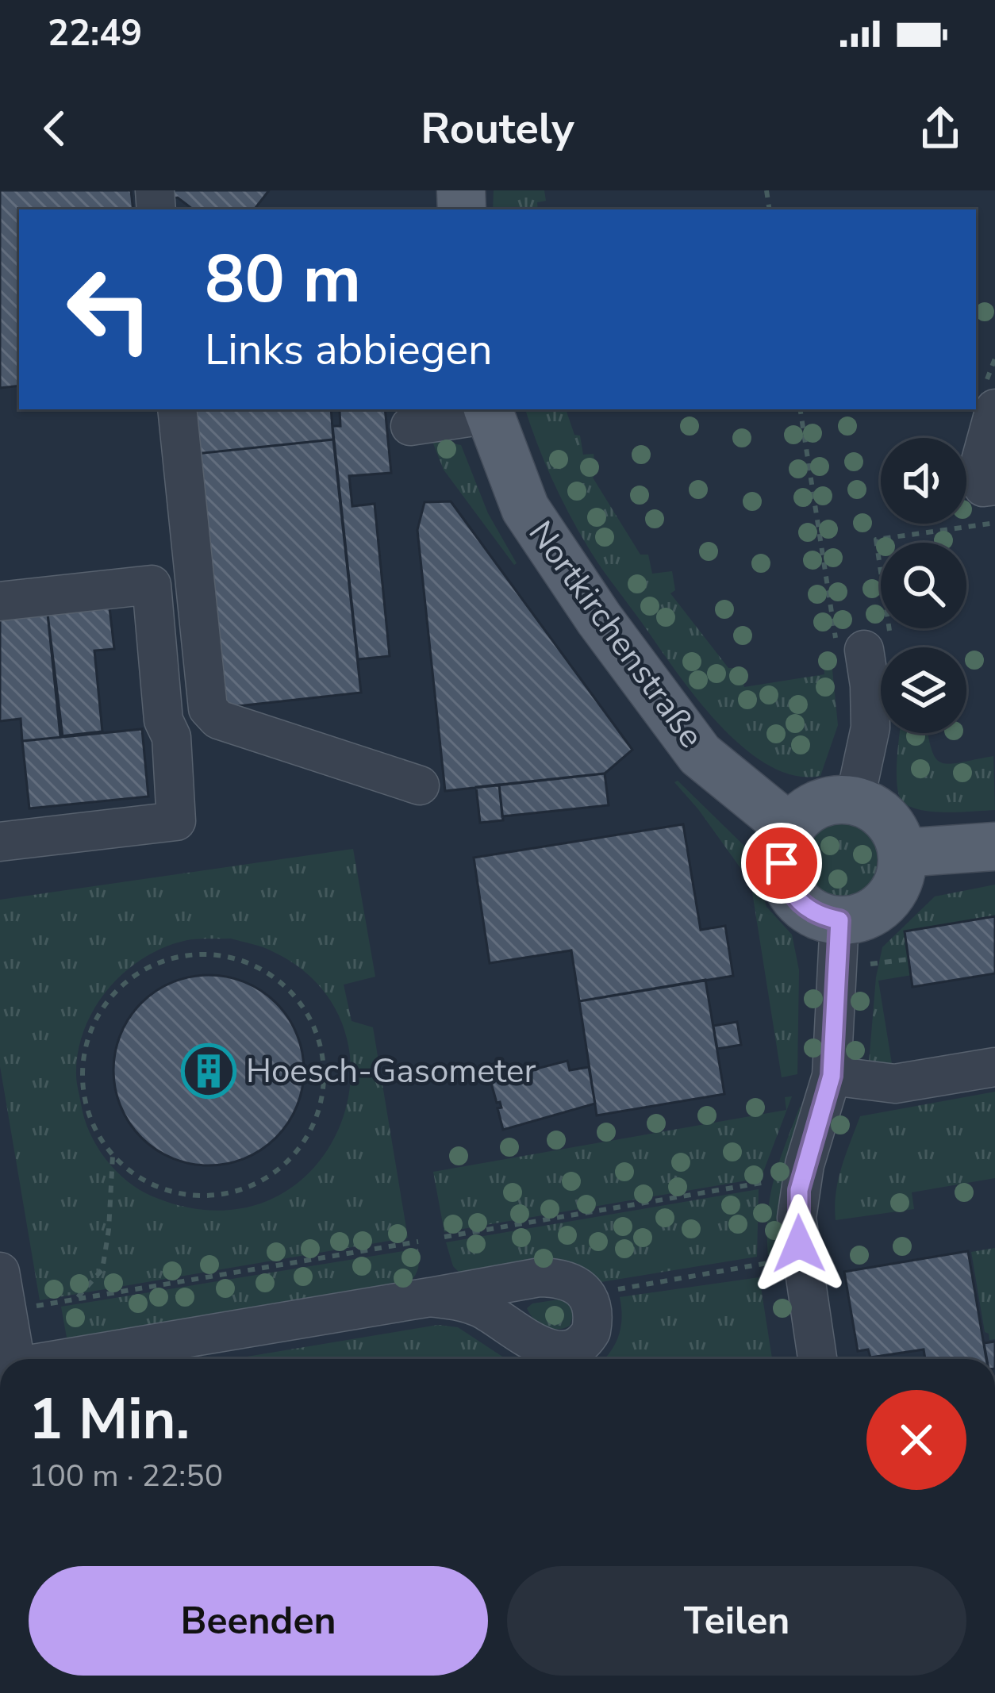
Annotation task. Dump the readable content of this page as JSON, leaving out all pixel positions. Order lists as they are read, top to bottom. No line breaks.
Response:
{"streets":{"main road":["Nortkirchenstraße"]},"places":{"building":["Hoesch-Gasometer"]},"page":{"status":"22:49","header":"Routely","turn":["80 m","Links abbiegen"],"heading":["1 Min.","100 m · 22:50"],"buttons":["Beenden","Teilen"]}}
